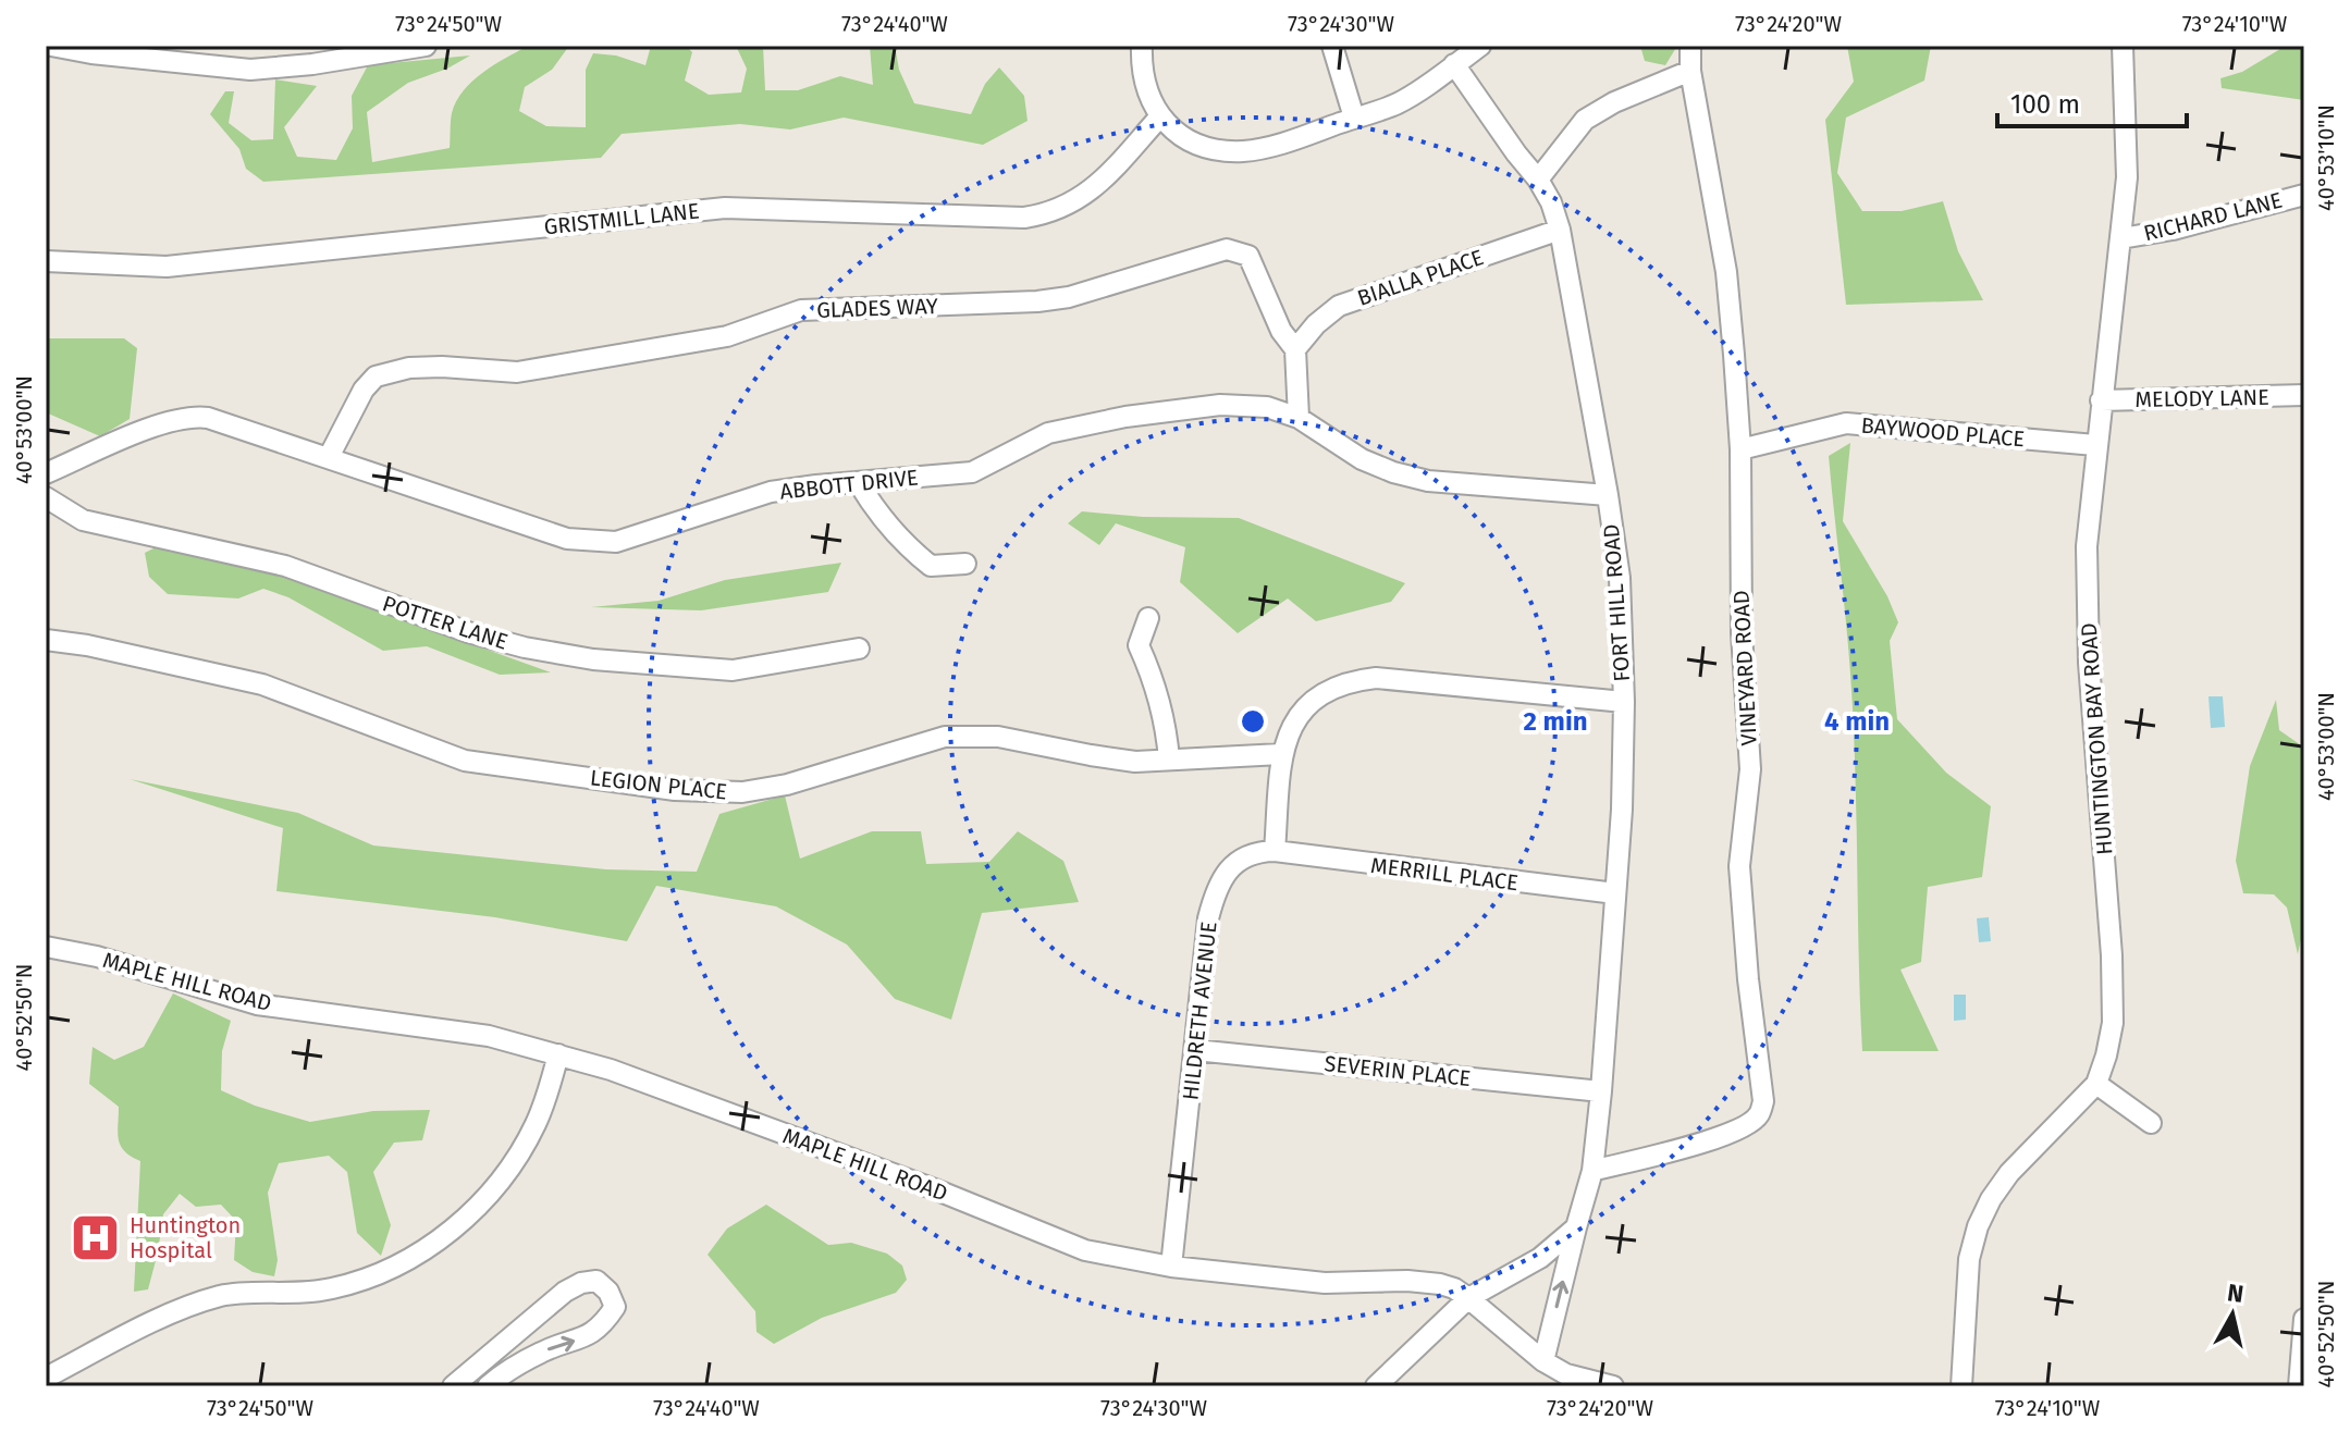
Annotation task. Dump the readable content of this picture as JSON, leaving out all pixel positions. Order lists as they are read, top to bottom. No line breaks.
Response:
{"streets":{"street":["RICHARD LANE","GRISTMILL LANE","BIALLA PLACE","GLADES WAY","MELODY LANE","BAYWOOD PLACE","ABBOTT DRIVE","FORT HILL ROAD","POTTER LANE","VINEYARD ROAD","HUNTINGTON BAY ROAD","LEGION PLACE","MERRILL PLACE","MAPLE HILL ROAD","HILDRETH AVENUE","SEVERIN PLACE"]},"crossings":[["RICHARD LANE","HUNTINGTON BAY ROAD"],["BIALLA PLACE","GLADES WAY"],["BIALLA PLACE","FORT HILL ROAD"],["GLADES WAY","ABBOTT DRIVE"],["MELODY LANE","HUNTINGTON BAY ROAD"],["BAYWOOD PLACE","VINEYARD ROAD"],["BAYWOOD PLACE","HUNTINGTON BAY ROAD"],["ABBOTT DRIVE","FORT HILL ROAD"],["FORT HILL ROAD","VINEYARD ROAD"],["FORT HILL ROAD","MERRILL PLACE"],["FORT HILL ROAD","MAPLE HILL ROAD"],["FORT HILL ROAD","SEVERIN PLACE"],["MERRILL PLACE","HILDRETH AVENUE"],["MAPLE HILL ROAD","HILDRETH AVENUE"],["HILDRETH AVENUE","SEVERIN PLACE"]],"places":{"hospital":["Huntington Hospital"]},"scale_bar":"100 m","north":"top","coordinates":["73°24'50\"W","73°24'40\"W","73°24'30\"W","73°24'20\"W","73°24'10\"W","40°53'10\"N","40°53'00\"N","40°52'50\"N"],"rings":["2 min","4 min"]}
